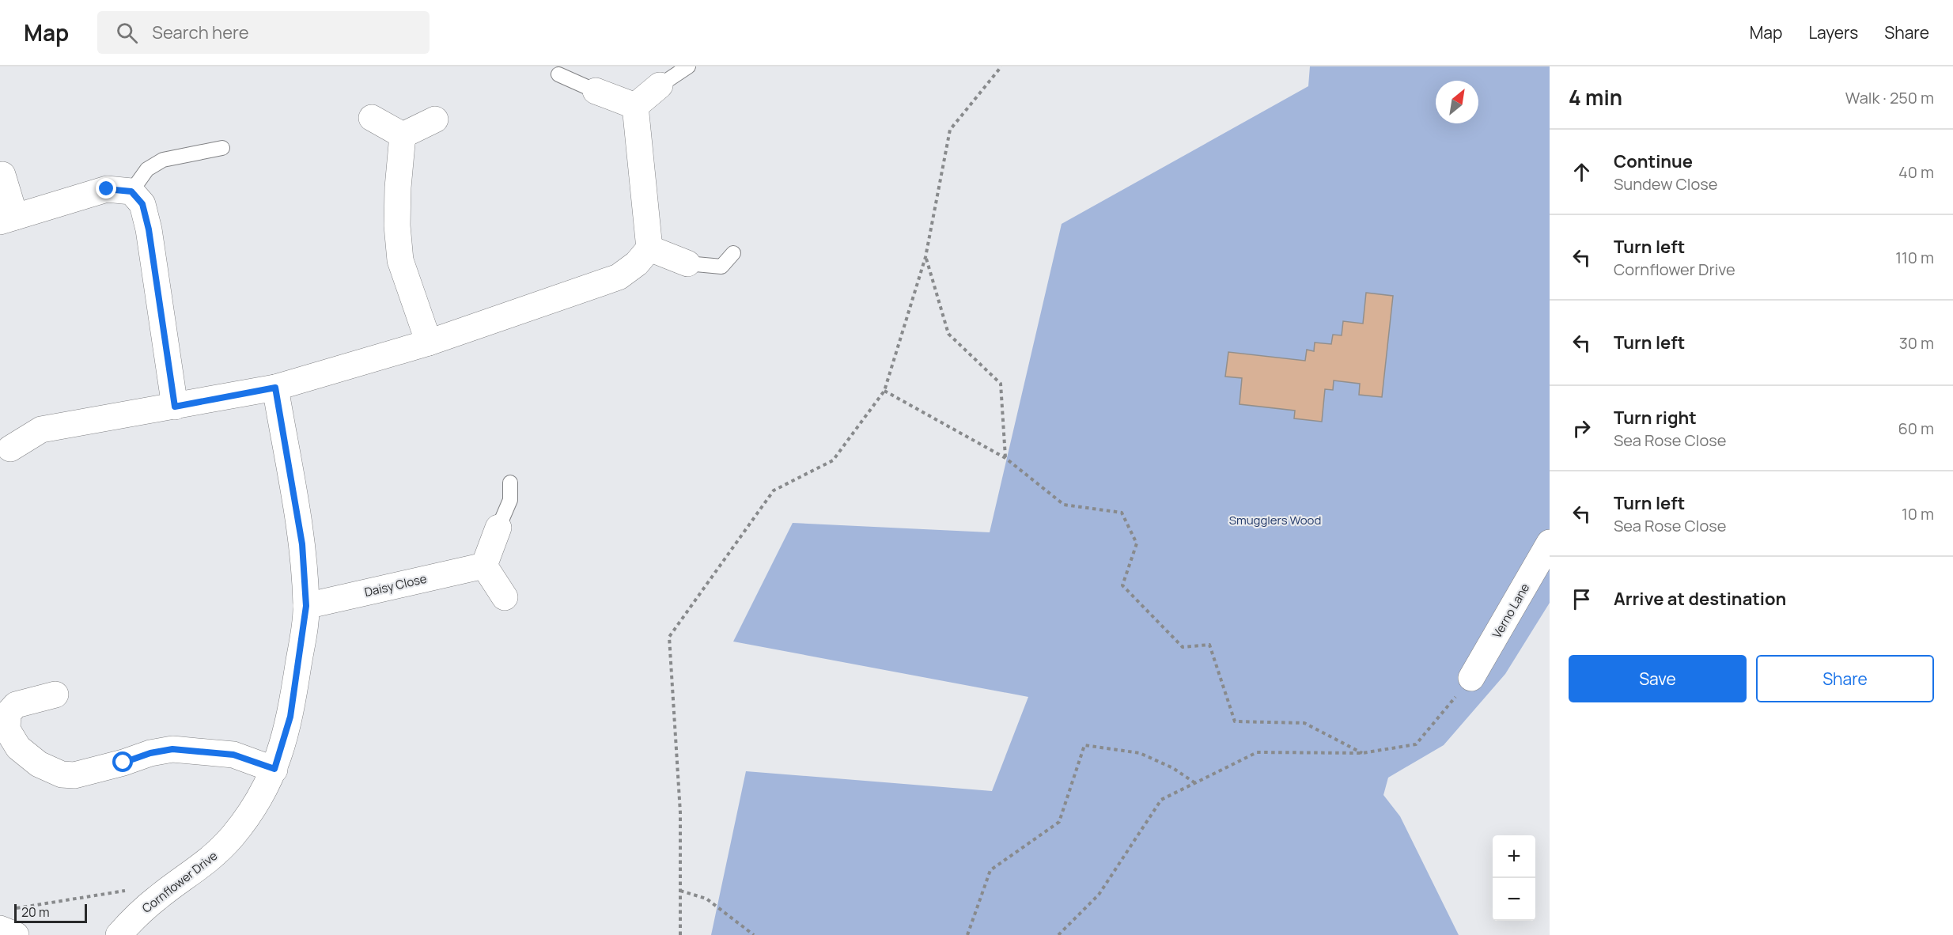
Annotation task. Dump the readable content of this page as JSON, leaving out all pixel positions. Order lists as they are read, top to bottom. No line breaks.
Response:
{"streets":{"street":["Daisy Close","Verno Lane","Cornflower Drive"]},"crossings":[["Daisy Close","Cornflower Drive"]],"parks":["Smugglers Wood"],"scale_bar":"20 m","north":"top right","page":{"header":"Map","search":"Search here","nav":["Map","Layers","Share"],"heading":["4 min","Walk · 250 m"],"list":[["Continue","Sundew Close","40 m"],["Turn left","Cornflower Drive","110 m"],["Turn left","30 m"],["Turn right","Sea Rose Close","60 m"],["Turn left","Sea Rose Close","10 m"],"Arrive at destination"],"buttons":["Save","Share"],"map_buttons":["+","−"],"scale":"20 m"}}
